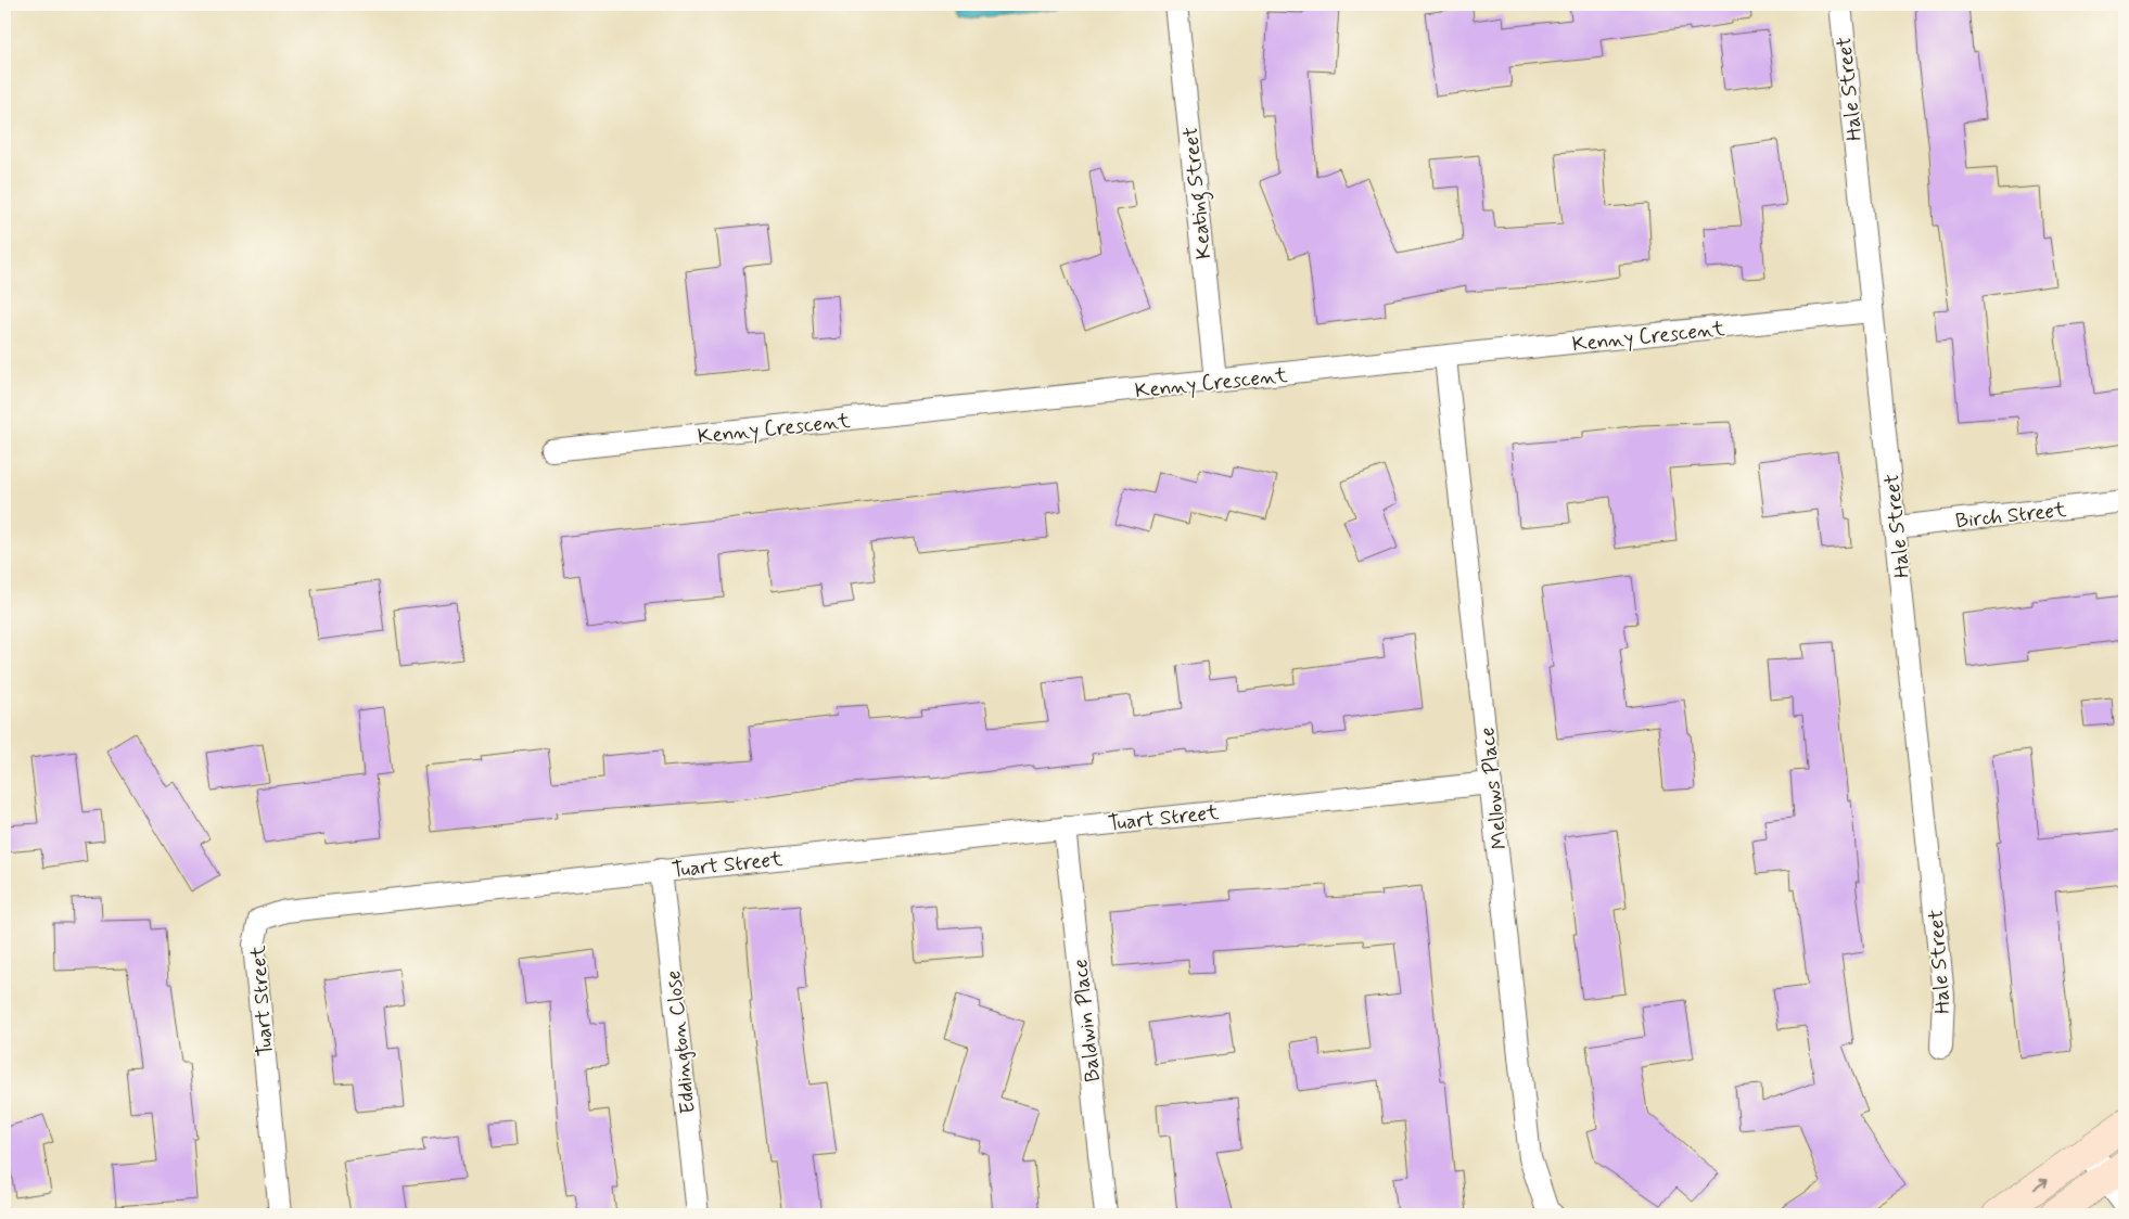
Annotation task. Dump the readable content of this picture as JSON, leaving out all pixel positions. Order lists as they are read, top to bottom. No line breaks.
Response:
{"streets":{"street":["Hale Street","Keating Street","Kenny Crescent","Birch Street","Mellows Place","Tuart Street","Baldwin Place","Eddington Close"]},"crossings":[["Hale Street","Kenny Crescent"],["Hale Street","Birch Street"],["Keating Street","Kenny Crescent"],["Kenny Crescent","Mellows Place"],["Mellows Place","Tuart Street"],["Tuart Street","Baldwin Place"],["Tuart Street","Eddington Close"]]}
